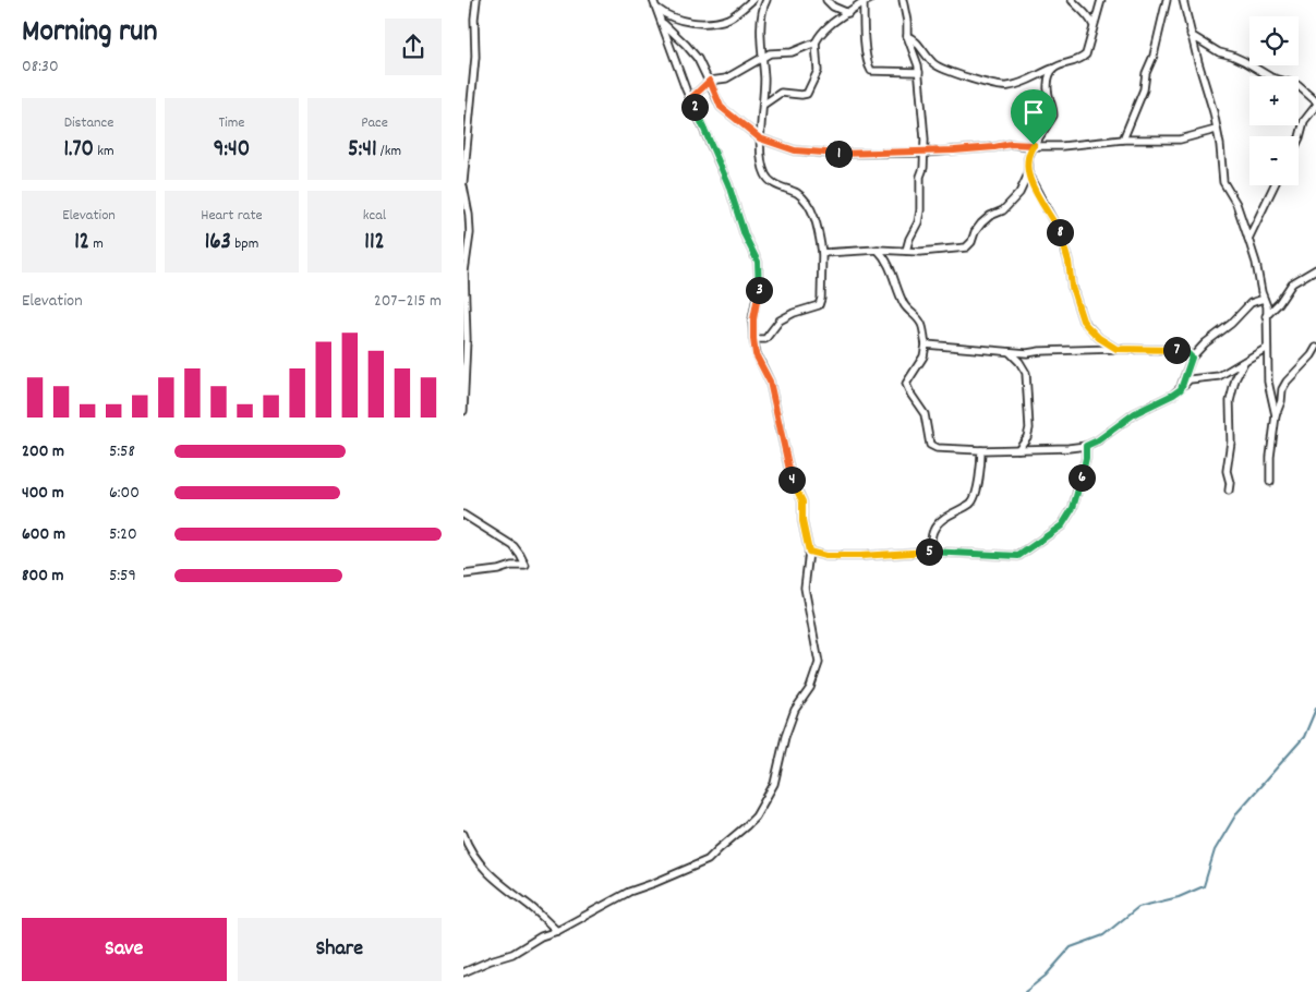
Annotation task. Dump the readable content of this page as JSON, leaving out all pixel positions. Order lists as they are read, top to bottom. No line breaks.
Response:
{"page":{"heading":["Morning run","08:30"],"map_buttons":["+","−"],"stats":[["Distance","1.70 km"],["Time","9:40"],["Pace","5:41 /km"],["Elevation","12 m"],["Heart rate","163 bpm"],["kcal","112"]],"pins":["2","1","8","3","7","6","4","5"],"chart":["Elevation","207–215 m"],"list":[{"name":"200 m","note":"5:58"},{"name":"400 m","note":"6:00"},{"name":"600 m","note":"5:20"},{"name":"800 m","note":"5:59"}],"buttons":["Save","Share"]}}
